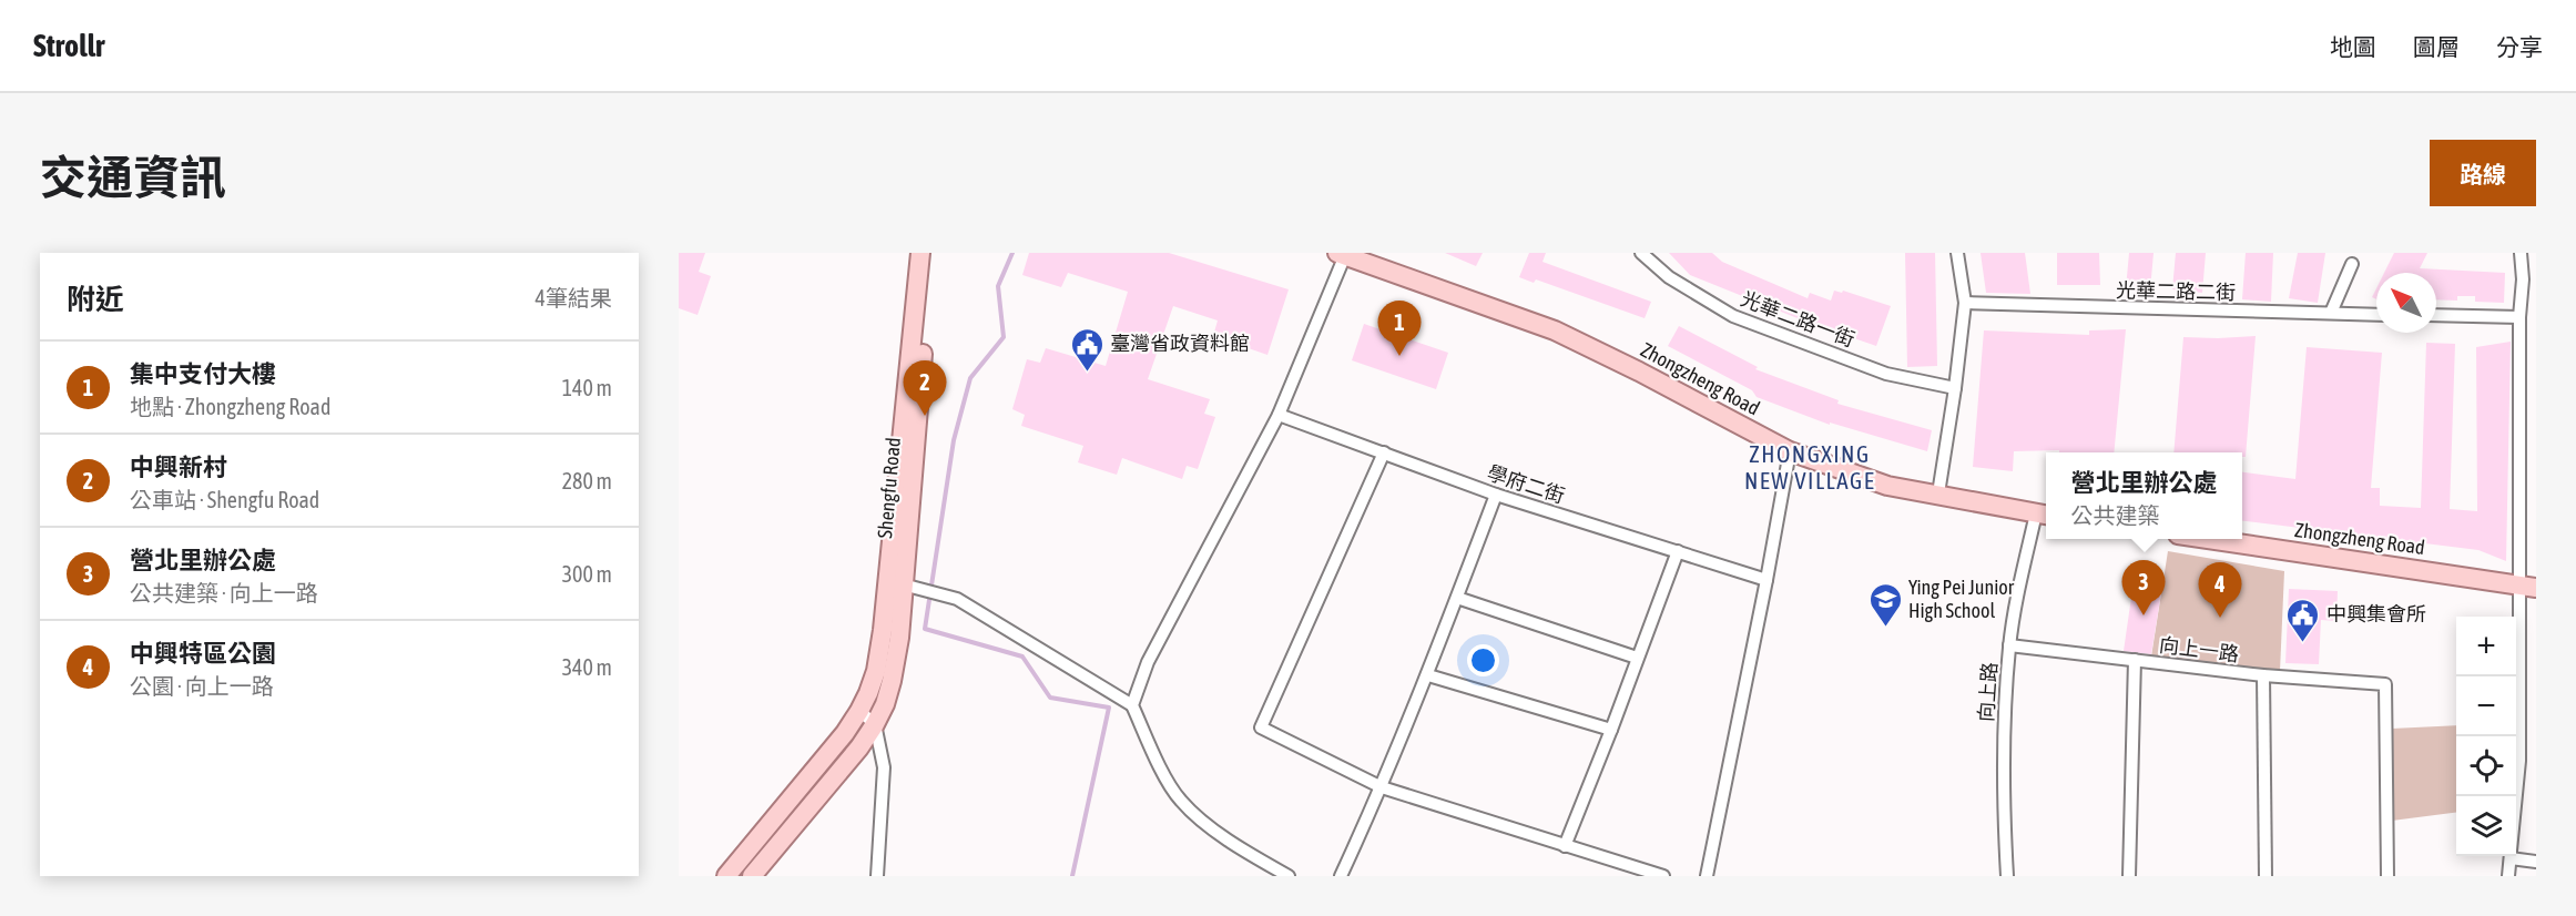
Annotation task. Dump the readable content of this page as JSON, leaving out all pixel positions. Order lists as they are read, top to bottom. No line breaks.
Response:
{"streets":{"main road":["Zhongzheng Road","Shengfu Road"],"street":["光華二路二街","光華二路一街","學府二街","向上一路","向上路"]},"crossings":[["Zhongzheng Road","向上路"],["向上一路","向上路"]],"districts":["ZHONGXING NEW VILLAGE"],"places":{"public building":["臺灣省政資料館","中興集會所"],"school or university":["Ying Pei Junior High School"]},"north":"top left","page":{"header":"Strollr","nav":["地圖","圖層","分享"],"title":"交通資訊","buttons":"路線","heading":["附近","4筆結果"],"pins":["1","2","3","4"],"list":[{"mark":"1","name":"集中支付大樓","note":"地點 · Zhongzheng Road","value":"140 m"},{"mark":"2","name":"中興新村","note":"公車站 · Shengfu Road","value":"280 m"},{"mark":"3","name":"營北里辦公處","note":"公共建築 · 向上一路","value":"300 m"},{"mark":"4","name":"中興特區公園","note":"公園 · 向上一路","value":"340 m"}],"popup":["營北里辦公處","公共建築"],"map_buttons":["+","−"]}}
